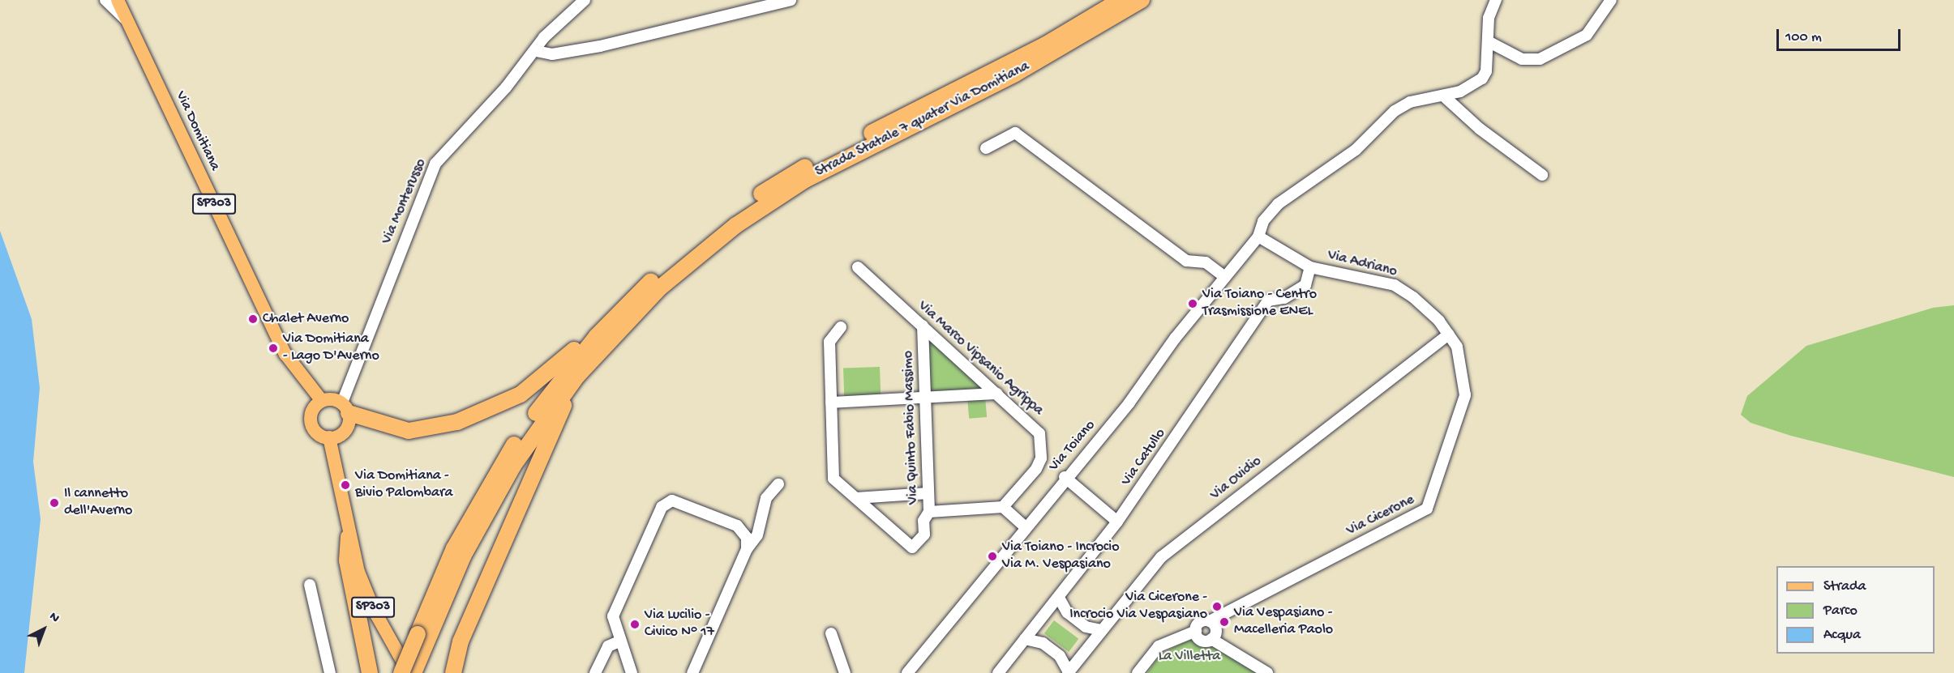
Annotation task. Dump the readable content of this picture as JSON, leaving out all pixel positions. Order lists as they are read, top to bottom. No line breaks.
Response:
{"streets":{"highway":["Strada Statale 7 quater Via Domitiana"],"main road":["Via Domitiana","SP303"],"street":["Via Monterusso","Via Adriano","Via Marco Vipsanio Agrippa","Via Quinto Fabio Massimo","Via Toiano","Via Catullo","Via Ovidio","Via Cicerone"]},"crossings":[["Via Domitiana","Via Monterusso"],["Via Domitiana","SP303"],["Via Monterusso","SP303"],["Via Adriano","Via Toiano"],["Via Adriano","Via Catullo"],["Via Adriano","Via Ovidio"],["Via Adriano","Via Cicerone"],["Via Marco Vipsanio Agrippa","Via Quinto Fabio Massimo"],["Via Ovidio","Via Cicerone"]],"parks":["La Villetta"],"places":["Via Toiano - Centro Trasmissione ENEL","Chalet Averno","Via Domitiana - Lago D'Averno","Via Domitiana - Bivio Palombara","Il cannetto dell'Averno","Via Toiano - Incrocio Via M. Vespasiano","Via Cicerone - Incrocio Via Vespasiano","Via Vespasiano - Macelleria Paolo","Via Lucilio - Civico N° 17"],"legend":["Strada","Parco","Acqua"],"scale_bar":"100 m","north":"top right"}
